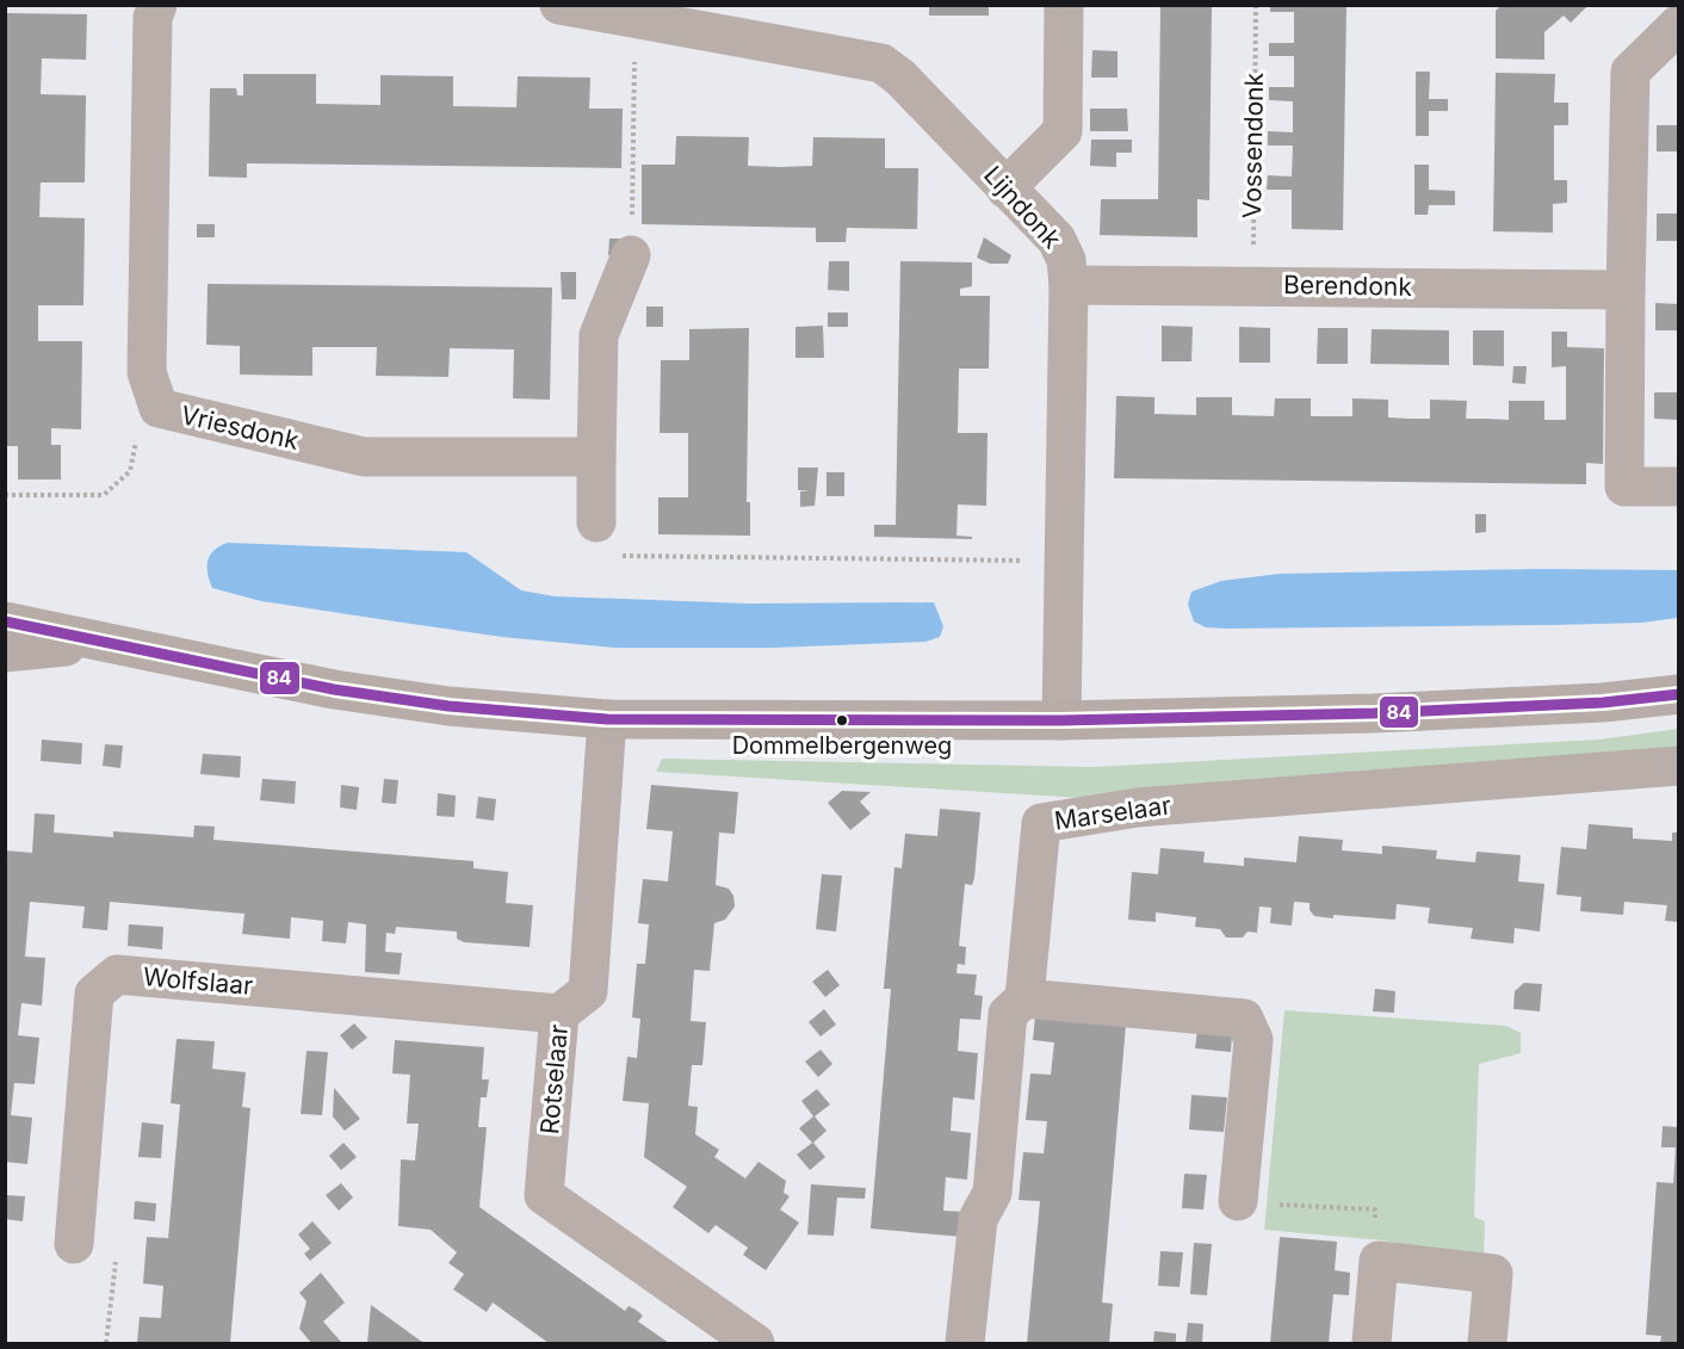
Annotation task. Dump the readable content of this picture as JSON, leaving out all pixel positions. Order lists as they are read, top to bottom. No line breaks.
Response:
{"streets":{"street":["Lijndonk","Berendonk","Vriesdonk","Marselaar","Wolfslaar","Rotselaar"],"path":["Vossendonk"]},"crossings":[["Vossendonk","Berendonk"],["Lijndonk","Berendonk"],["Wolfslaar","Rotselaar"]],"places":["Dommelbergenweg"],"lines":["transit line 84"]}
